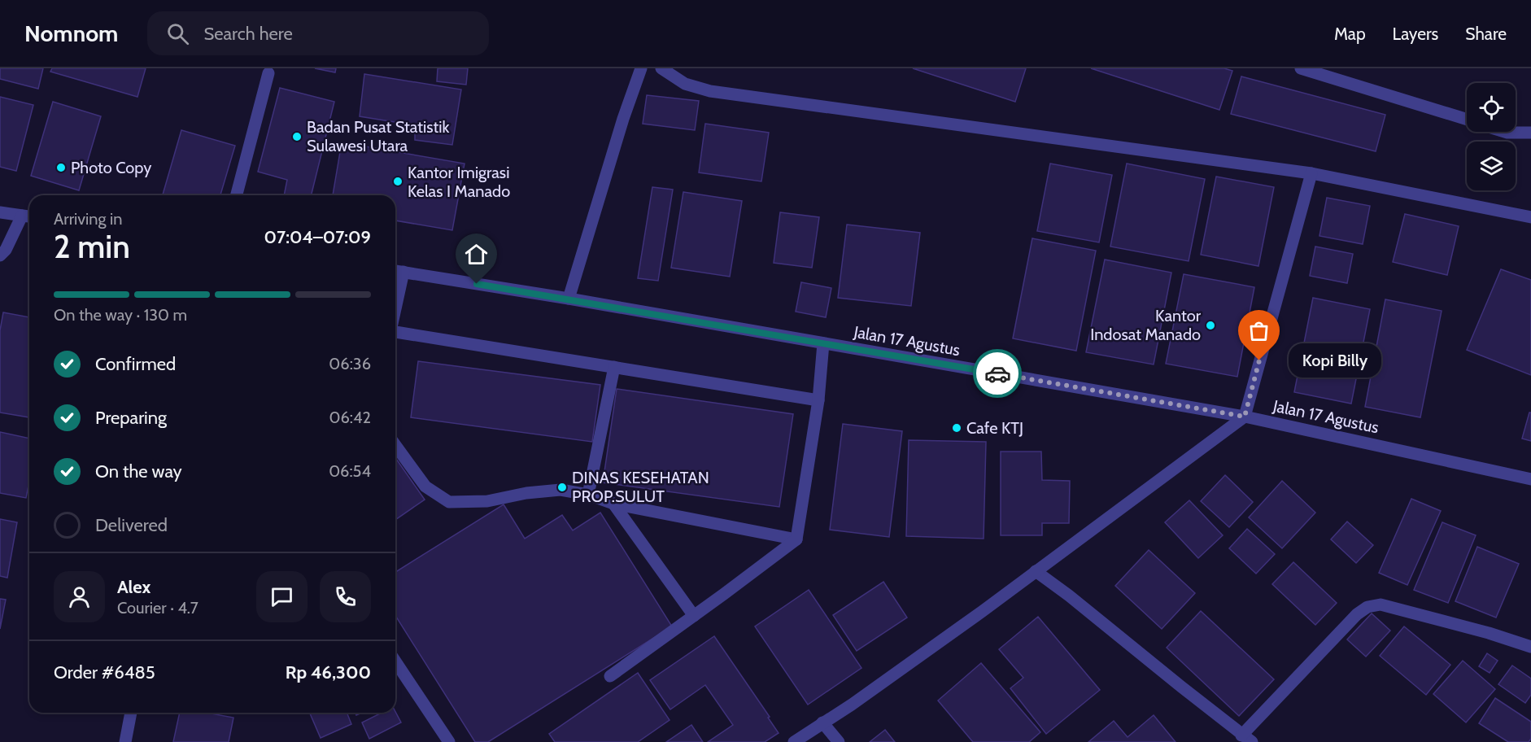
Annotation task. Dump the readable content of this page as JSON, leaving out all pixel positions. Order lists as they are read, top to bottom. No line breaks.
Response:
{"streets":{"street":["Jalan 17 Agustus"]},"places":["Badan Pusat Statistik Sulawesi Utara","Photo Copy","Kantor Imigrasi Kelas I Manado","Kantor Indosat Manado","Kopi Billy","Cafe KTJ","DINAS KESEHATAN PROP.SULUT"],"page":{"header":"Nomnom","search":"Search here","nav":["Map","Layers","Share"],"heading":["2 min","Arriving in","07:04–07:09"],"panel":["Alex","Courier · 4.7","Order #6485","Rp 46,300"],"bar":"On the way · 130 m","list":[["Confirmed","06:36"],["Preparing","06:42"],["On the way","06:54"],"Delivered"],"bubble":"Kopi Billy"}}
